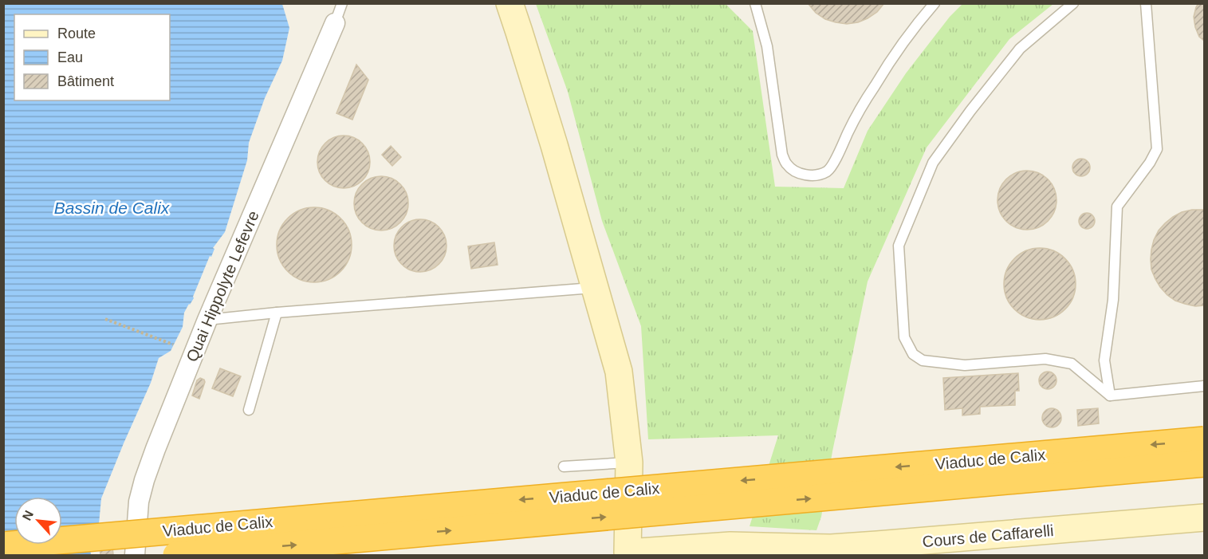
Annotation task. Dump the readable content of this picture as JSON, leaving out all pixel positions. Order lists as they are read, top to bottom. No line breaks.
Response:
{"streets":{"highway":["Viaduc de Calix"],"street":["Quai Hippolyte Lefevre","Cours de Caffarelli"]},"water":["Bassin de Calix"],"legend":["Route","Eau","Bâtiment"],"north":"top left"}
